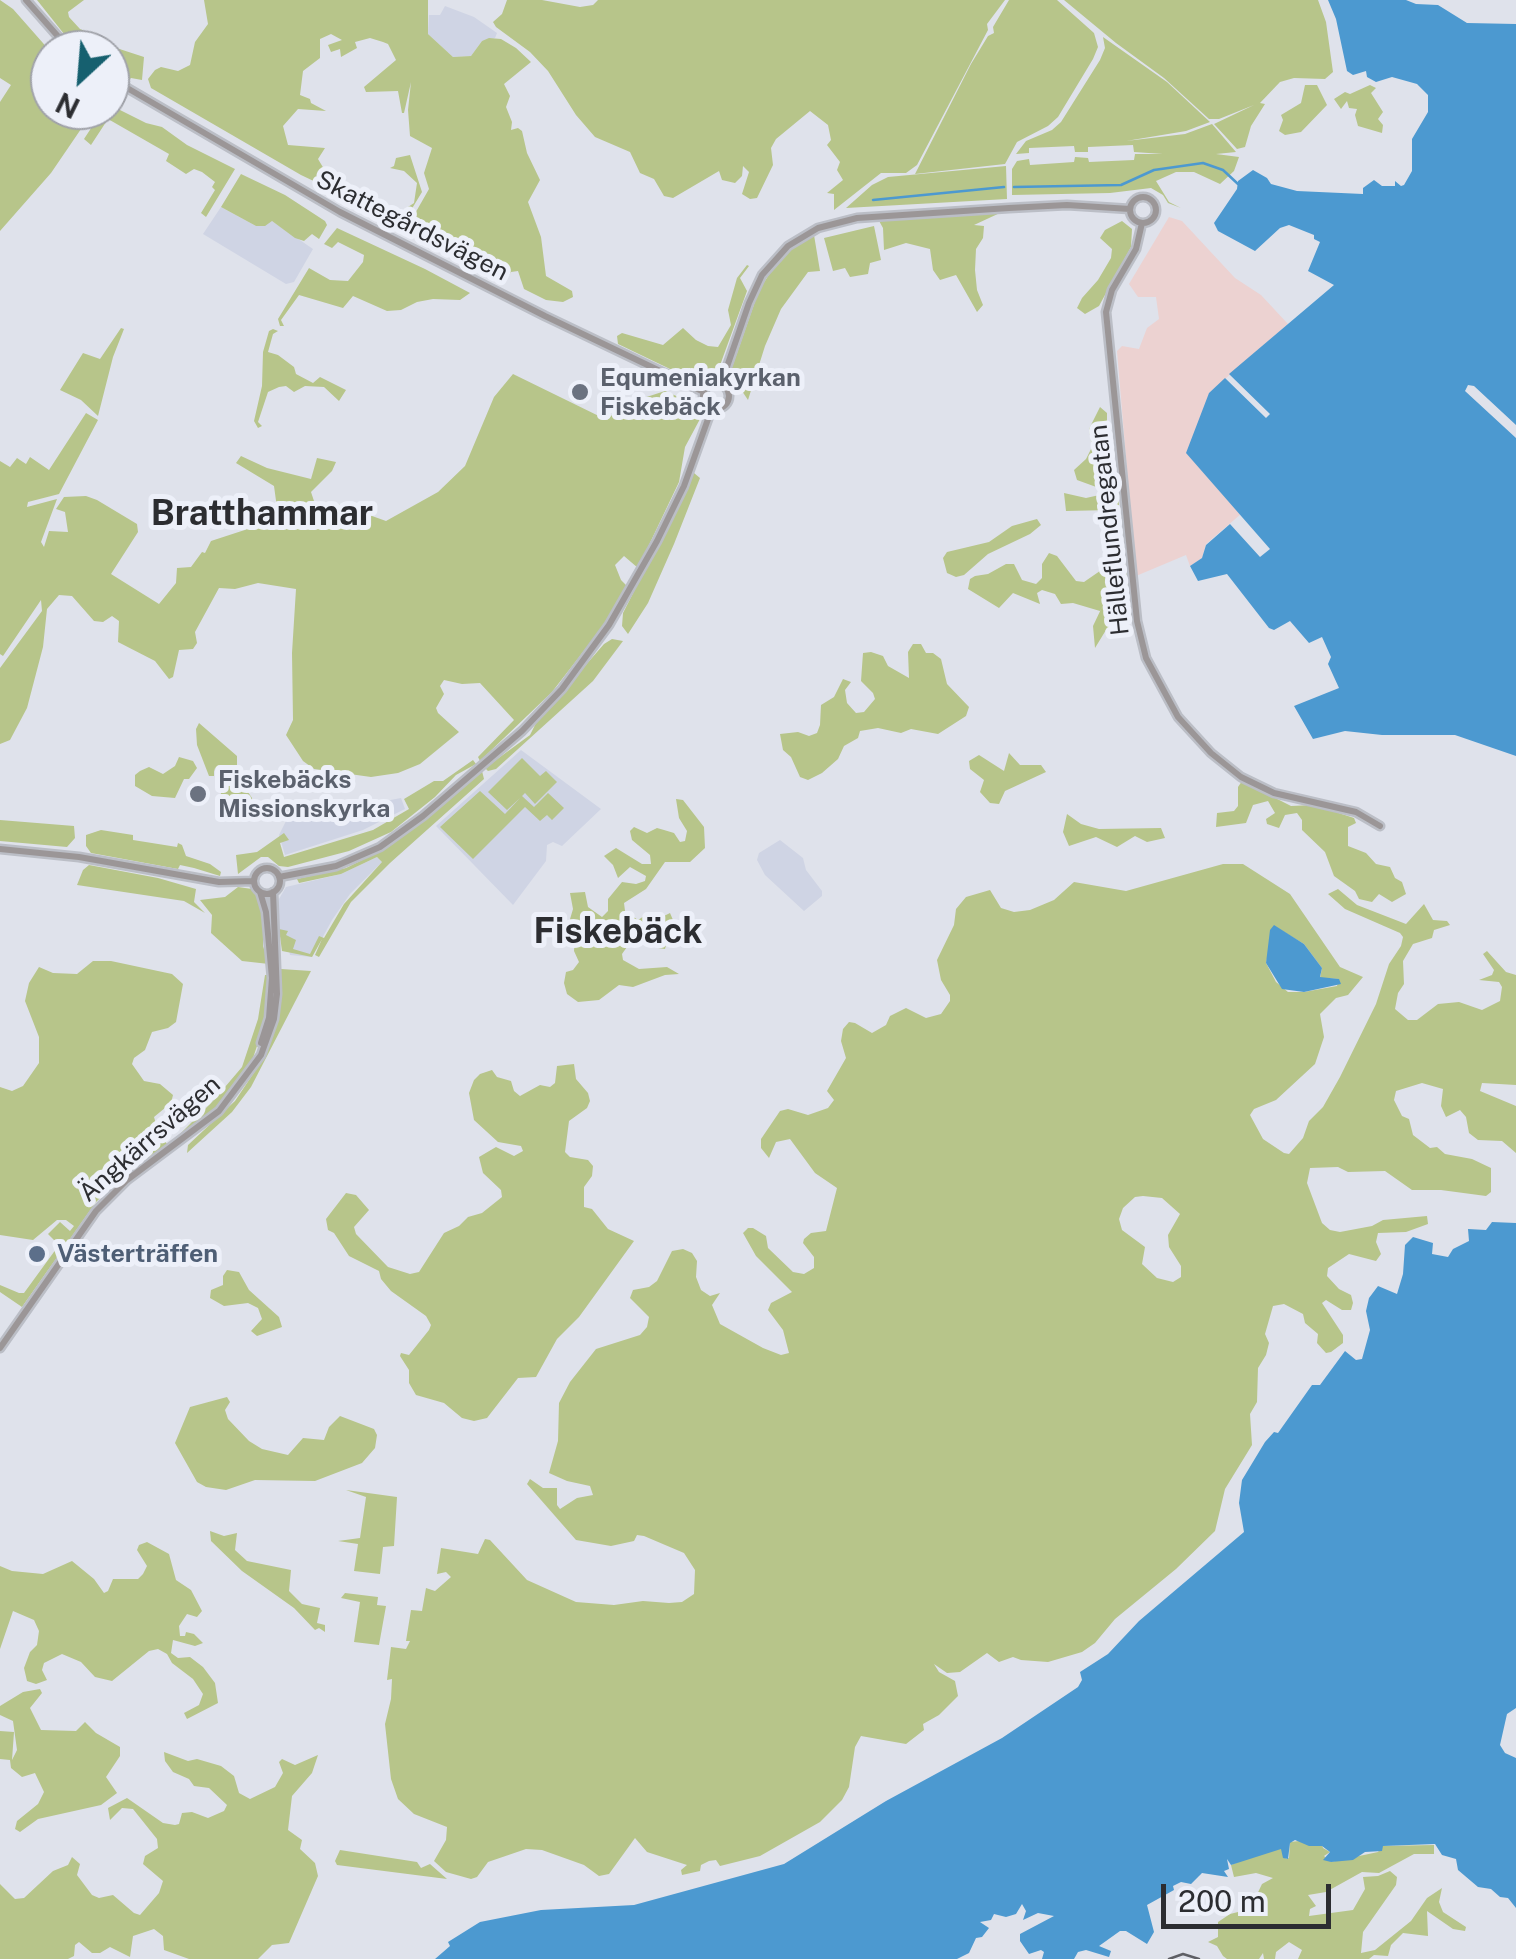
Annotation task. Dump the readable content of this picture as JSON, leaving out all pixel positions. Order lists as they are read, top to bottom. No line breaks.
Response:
{"streets":{"street":["Skattegårdsvägen","Hälleflundregatan","Ängkärrsvägen"]},"districts":["Bratthammar","Fiskebäck"],"places":["Equmeniakyrkan Fiskebäck","Fiskebäcks Missionskyrka","Västerträffen"],"scale_bar":"200 m","north":"bottom left"}
